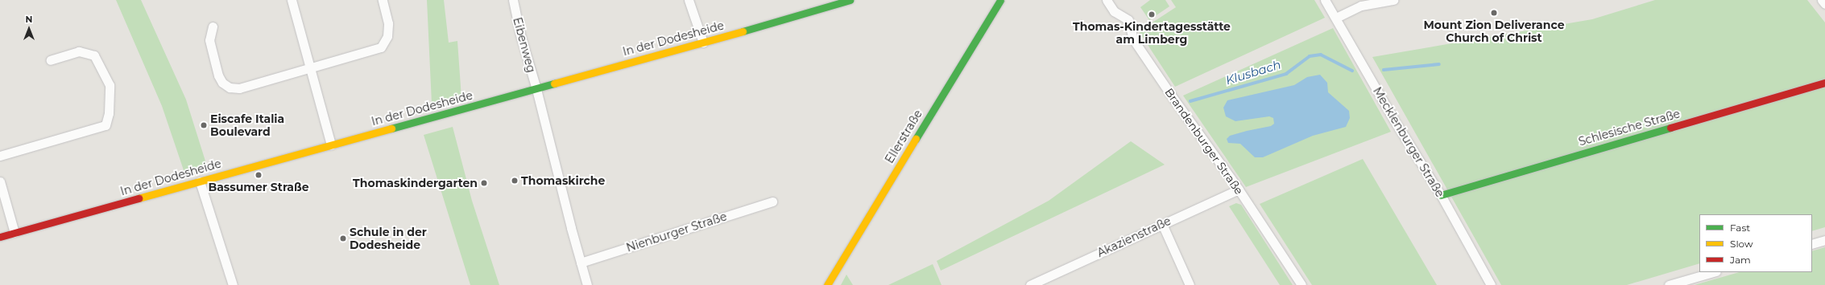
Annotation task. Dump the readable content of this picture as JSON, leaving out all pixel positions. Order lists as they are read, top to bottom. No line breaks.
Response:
{"streets":{"street":["In der Dodesheide","Eibenweg","Schlesische Straße","Ellerstraße","Brandenburger Straße","Mecklenburger Straße","Nienburger Straße","Akazienstraße"]},"crossings":[["In der Dodesheide","Eibenweg"],["Eibenweg","Nienburger Straße"],["Schlesische Straße","Mecklenburger Straße"],["Brandenburger Straße","Akazienstraße"]],"water":["Klusbach"],"places":["Mount Zion Deliverance Church of Christ","Thomas-Kindertagesstätte am Limberg","Eiscafe Italia Boulevard","Bassumer Straße","Thomaskirche","Thomaskindergarten","Schule in der Dodesheide"],"legend":["Fast","Slow","Jam"],"north":"top"}
